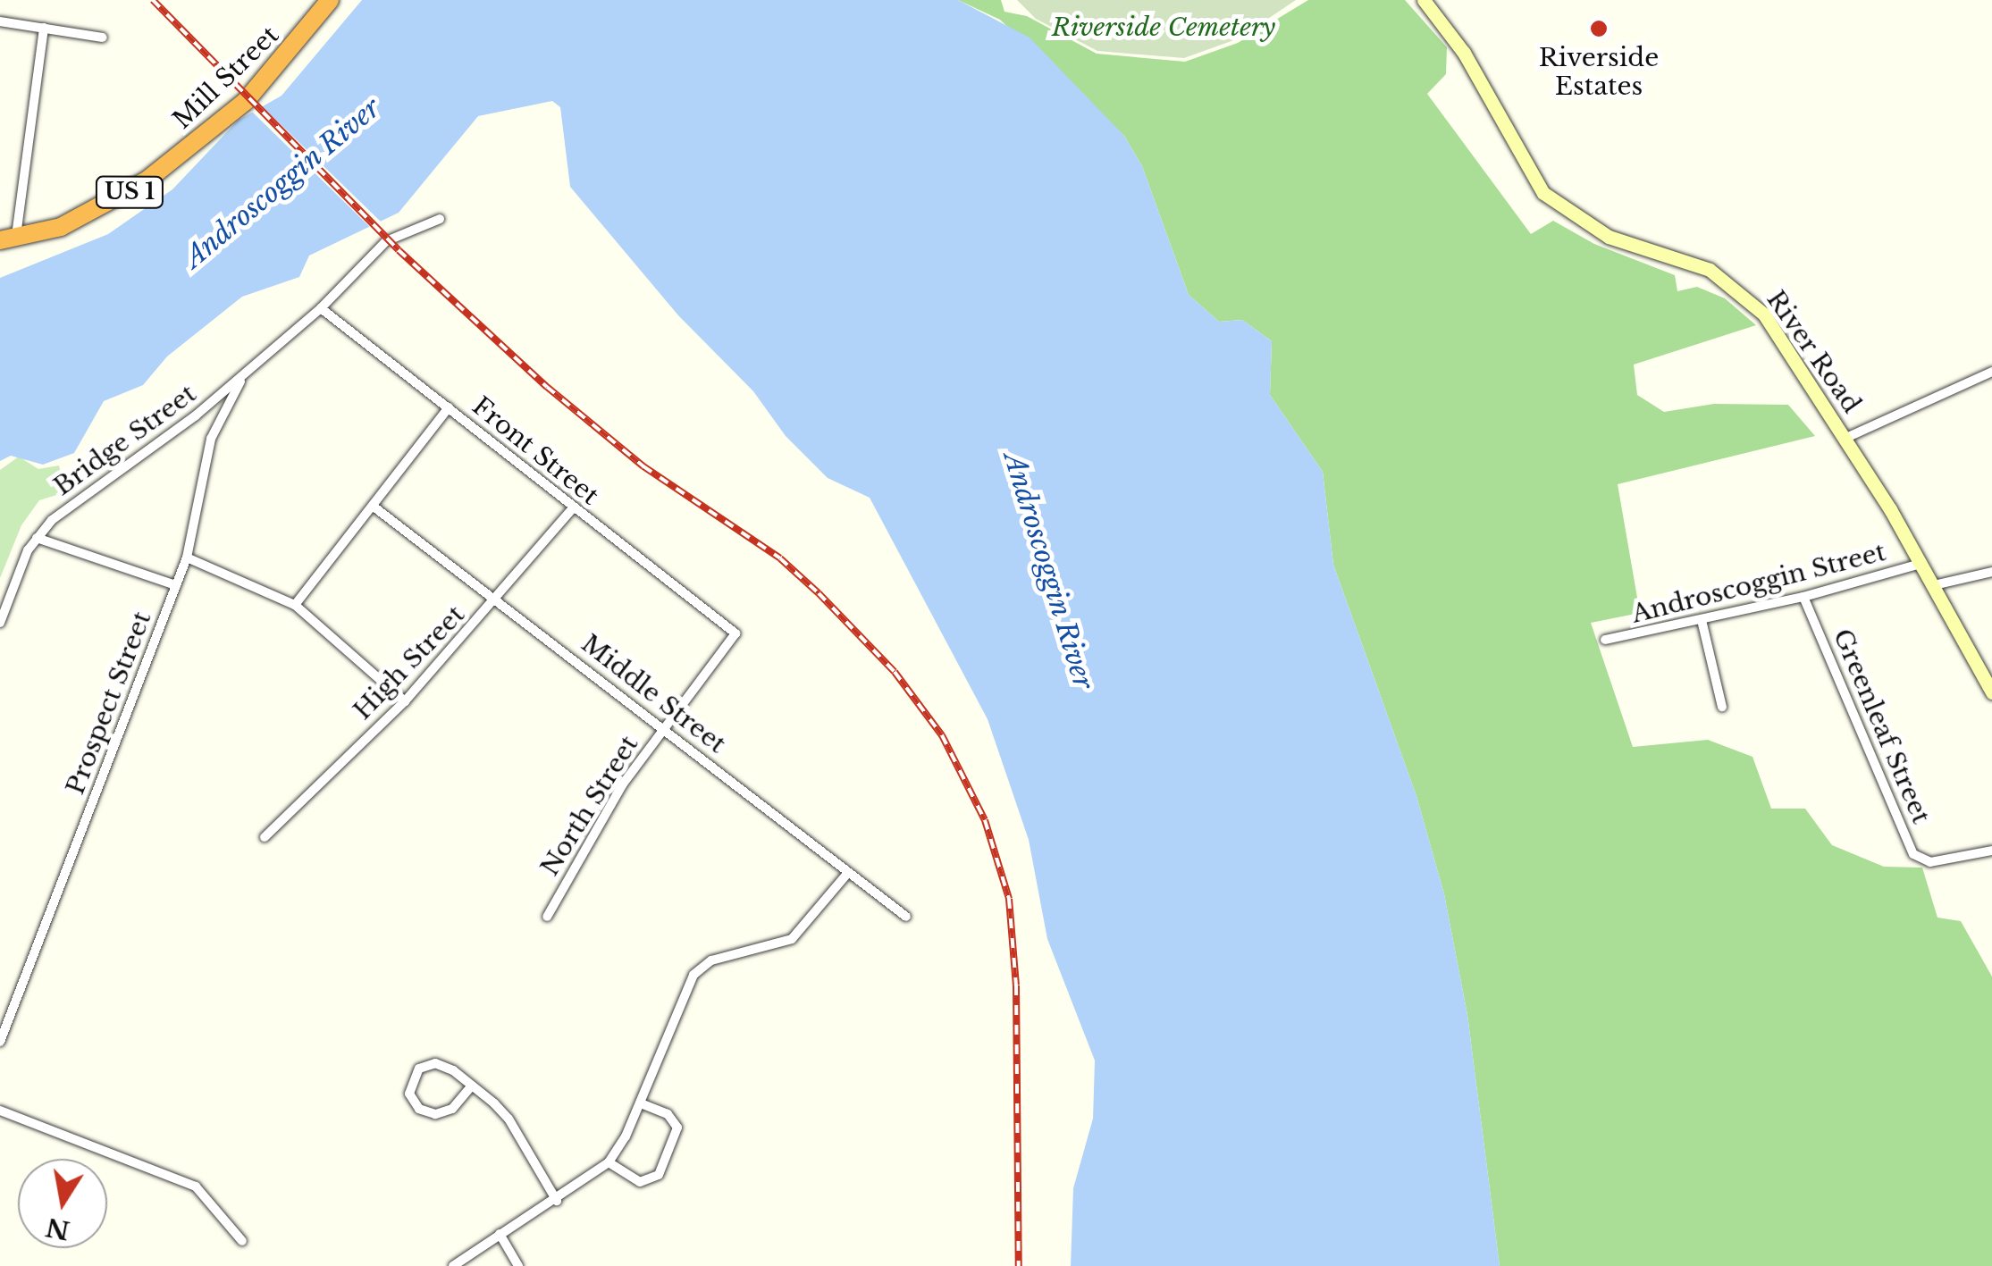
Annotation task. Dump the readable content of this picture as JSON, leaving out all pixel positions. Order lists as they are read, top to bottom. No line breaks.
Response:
{"streets":{"highway":["Mill Street","US 1"],"street":["River Road","Bridge Street","Front Street","Androscoggin Street","High Street","Middle Street","Prospect Street","Greenleaf Street","North Street"]},"crossings":[["River Road","Androscoggin Street"],["Bridge Street","Front Street"],["Bridge Street","Prospect Street"],["Front Street","High Street"],["Front Street","North Street"],["Androscoggin Street","Greenleaf Street"],["High Street","Middle Street"],["Middle Street","North Street"]],"water":["Androscoggin River"],"parks":["Riverside Cemetery"],"places":["Riverside Estates"],"north":"bottom"}
